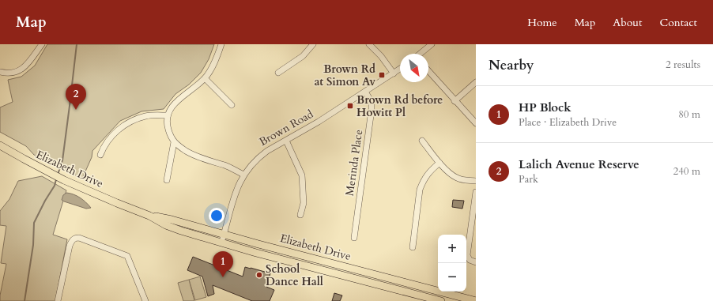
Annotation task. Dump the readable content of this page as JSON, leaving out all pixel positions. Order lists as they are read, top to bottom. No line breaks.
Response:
{"streets":{"main road":["Elizabeth Drive"],"street":["Brown Road","Merinda Place"]},"crossings":[["Brown Road","Merinda Place"],["Brown Road","Elizabeth Drive"]],"places":{"transit":["Brown Rd at Simon Av","Brown Rd before Howitt Pl"],"other":["School Dance Hall"]},"north":"bottom right","page":{"header":"Map","nav":["Home","Map","About","Contact"],"heading":["Nearby","2 results"],"pins":["2","1"],"list":[{"mark":"1","name":"HP Block","note":"Place · Elizabeth Drive","value":"80 m"},{"mark":"2","name":"Lalich Avenue Reserve","note":"Park","value":"240 m"}],"map_buttons":["+","−"]}}
